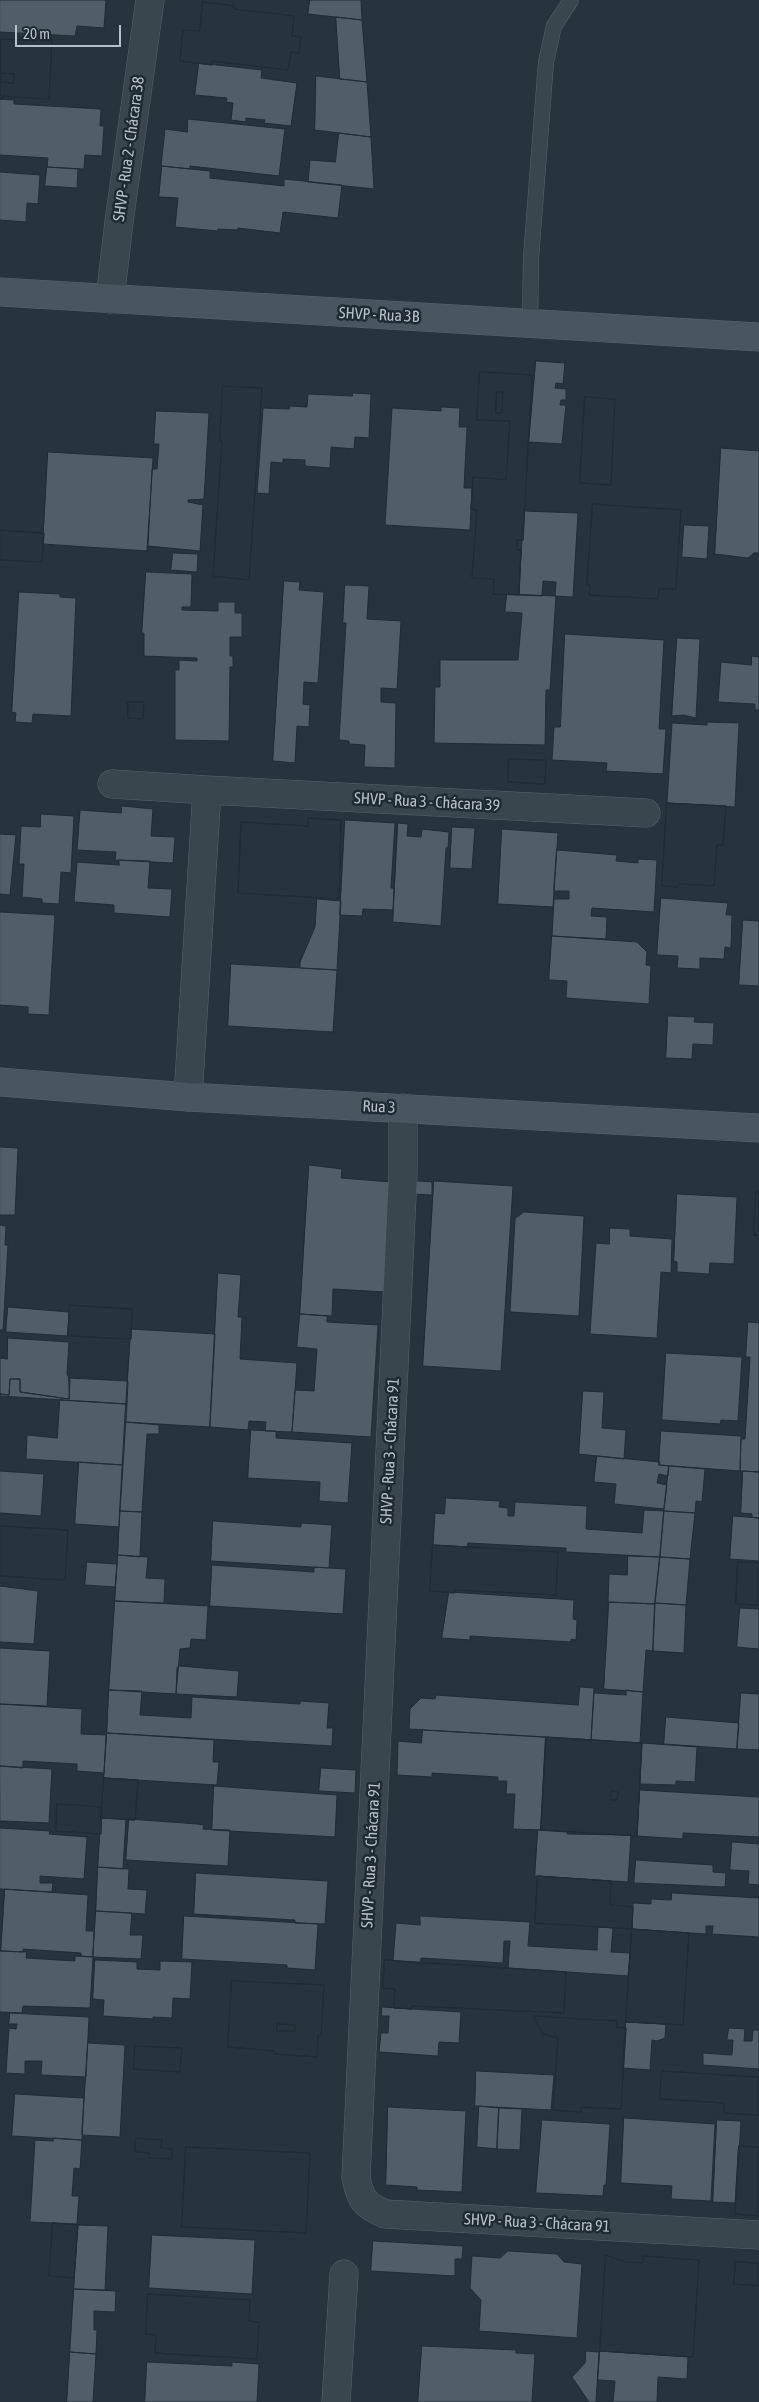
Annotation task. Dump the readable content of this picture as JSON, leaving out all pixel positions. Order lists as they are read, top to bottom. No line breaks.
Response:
{"streets":{"street":["SHVP - Rua 2 - Chácara 38","SHVP - Rua 3B","SHVP - Rua 3 - Chácara 39","Rua 3","SHVP - Rua 3 - Chácara 91"]},"crossings":[["SHVP - Rua 2 - Chácara 38","SHVP - Rua 3B"],["Rua 3","SHVP - Rua 3 - Chácara 91"]],"scale_bar":"20 m"}
